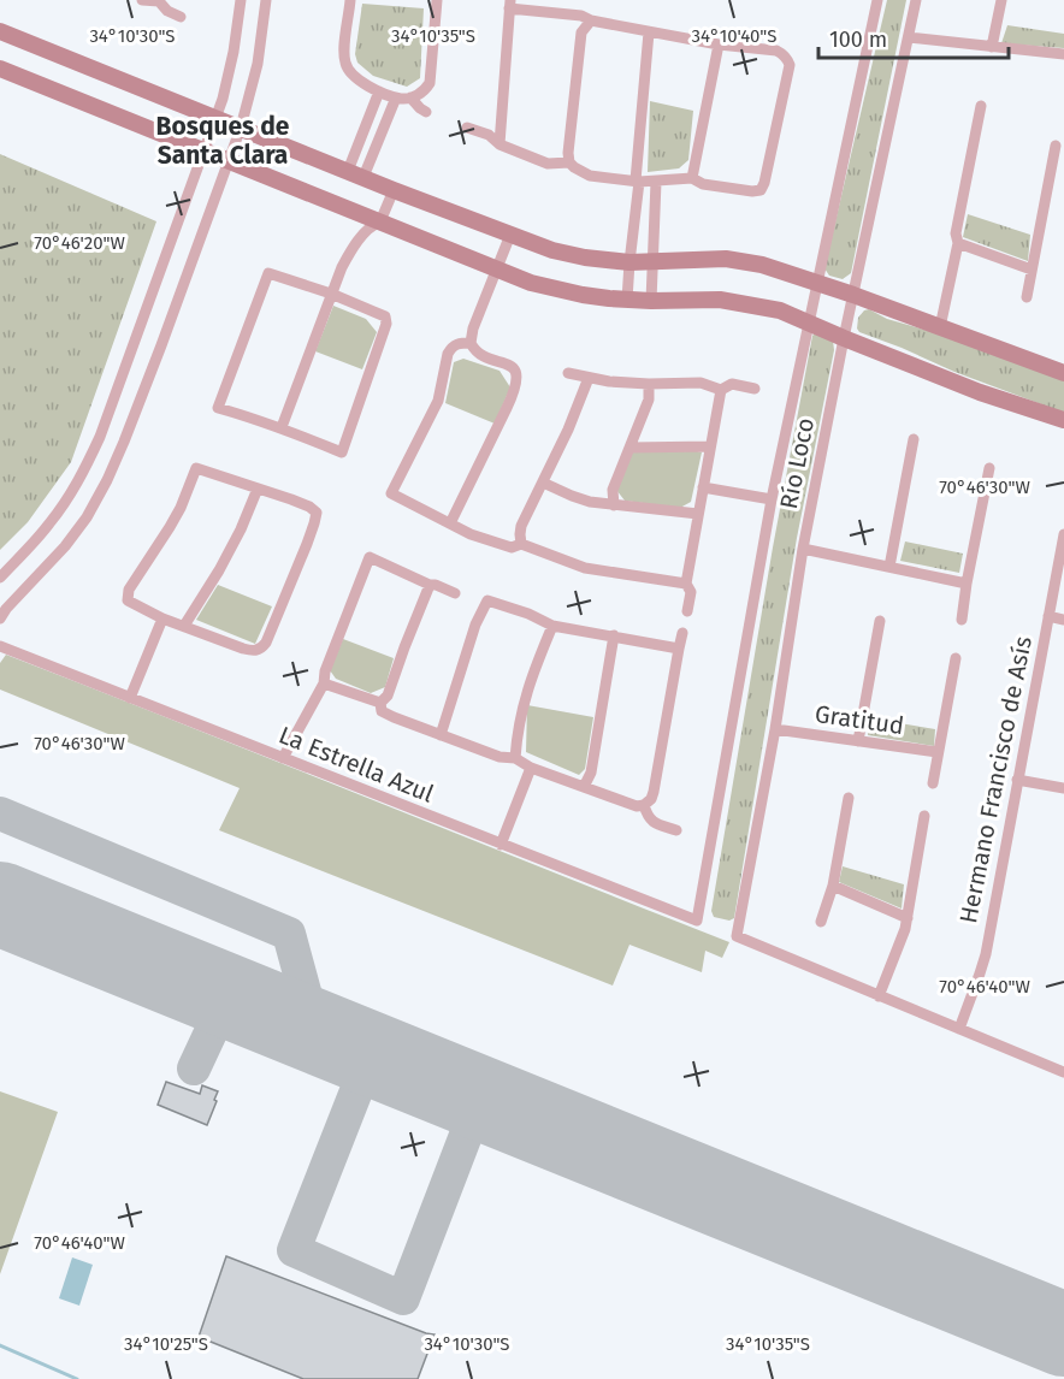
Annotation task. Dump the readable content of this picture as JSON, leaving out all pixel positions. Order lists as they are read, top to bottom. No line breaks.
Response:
{"streets":{"street":["Río Loco","Gratitud","La Estrella Azul","Hermano Francisco de Asís"]},"crossings":[["Río Loco","Gratitud"],["Río Loco","La Estrella Azul"]],"districts":["Bosques de Santa Clara"],"scale_bar":"100 m","coordinates":["34°10'30\"S","34°10'35\"S","34°10'40\"S","70°46'20\"W","70°46'30\"W","70°46'40\"W","34°10'25\"S"]}
